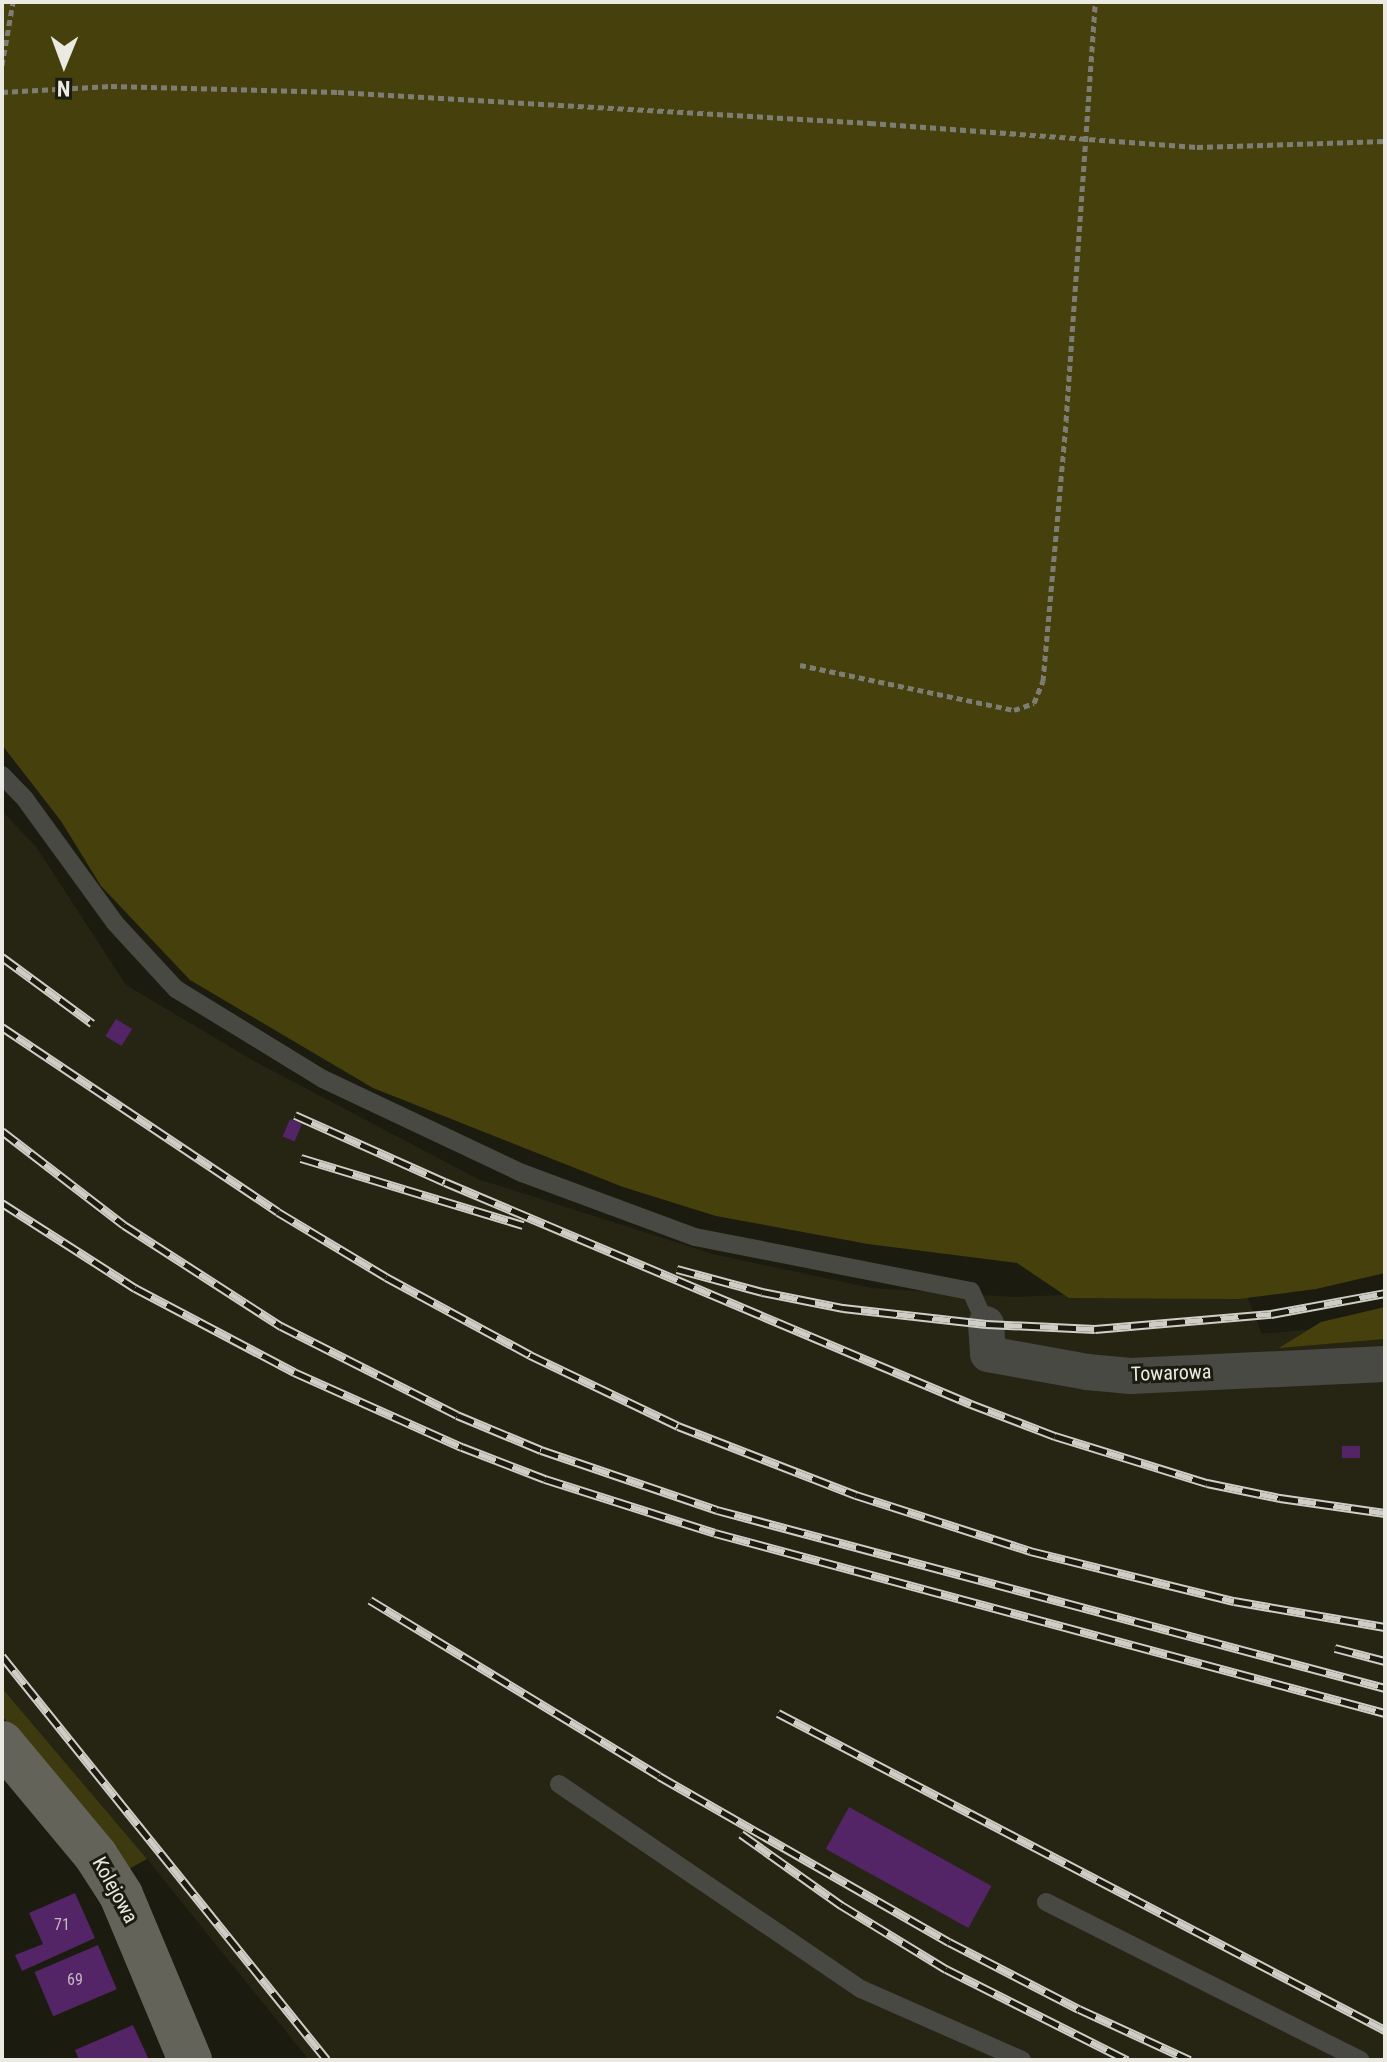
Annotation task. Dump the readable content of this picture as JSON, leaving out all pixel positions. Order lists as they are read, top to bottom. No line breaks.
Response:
{"streets":{"street":["Towarowa","Kolejowa"]},"house_numbers":["71","69"],"north":"bottom"}
